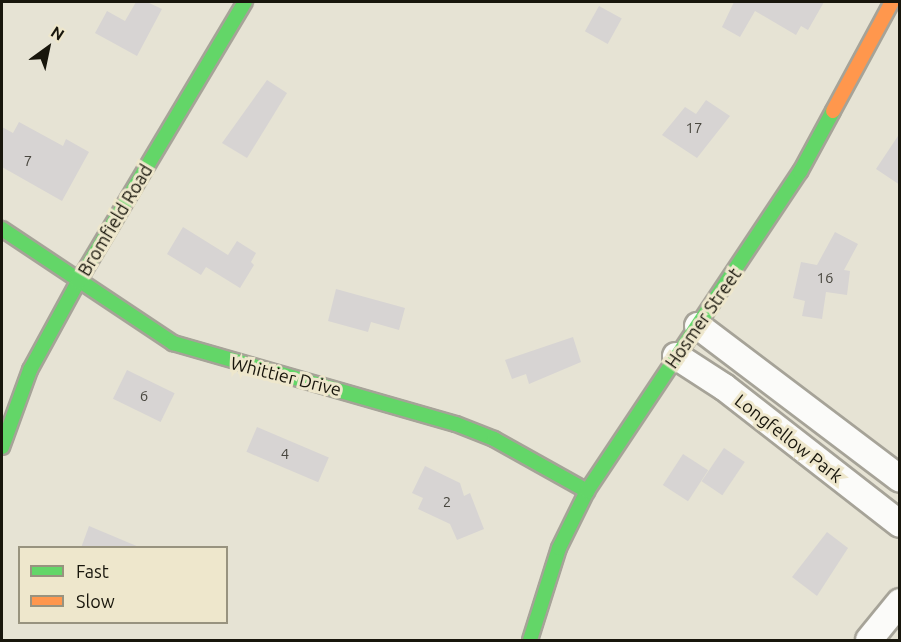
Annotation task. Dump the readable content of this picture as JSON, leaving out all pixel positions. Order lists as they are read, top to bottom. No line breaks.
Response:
{"streets":{"street":["Bromfield Road","Hosmer Street","Whittier Drive","Longfellow Park"]},"crossings":[["Bromfield Road","Whittier Drive"],["Hosmer Street","Whittier Drive"],["Hosmer Street","Longfellow Park"]],"house_numbers":["17","7","16","6","4","2"],"legend":["Fast","Slow"],"north":"top right"}
